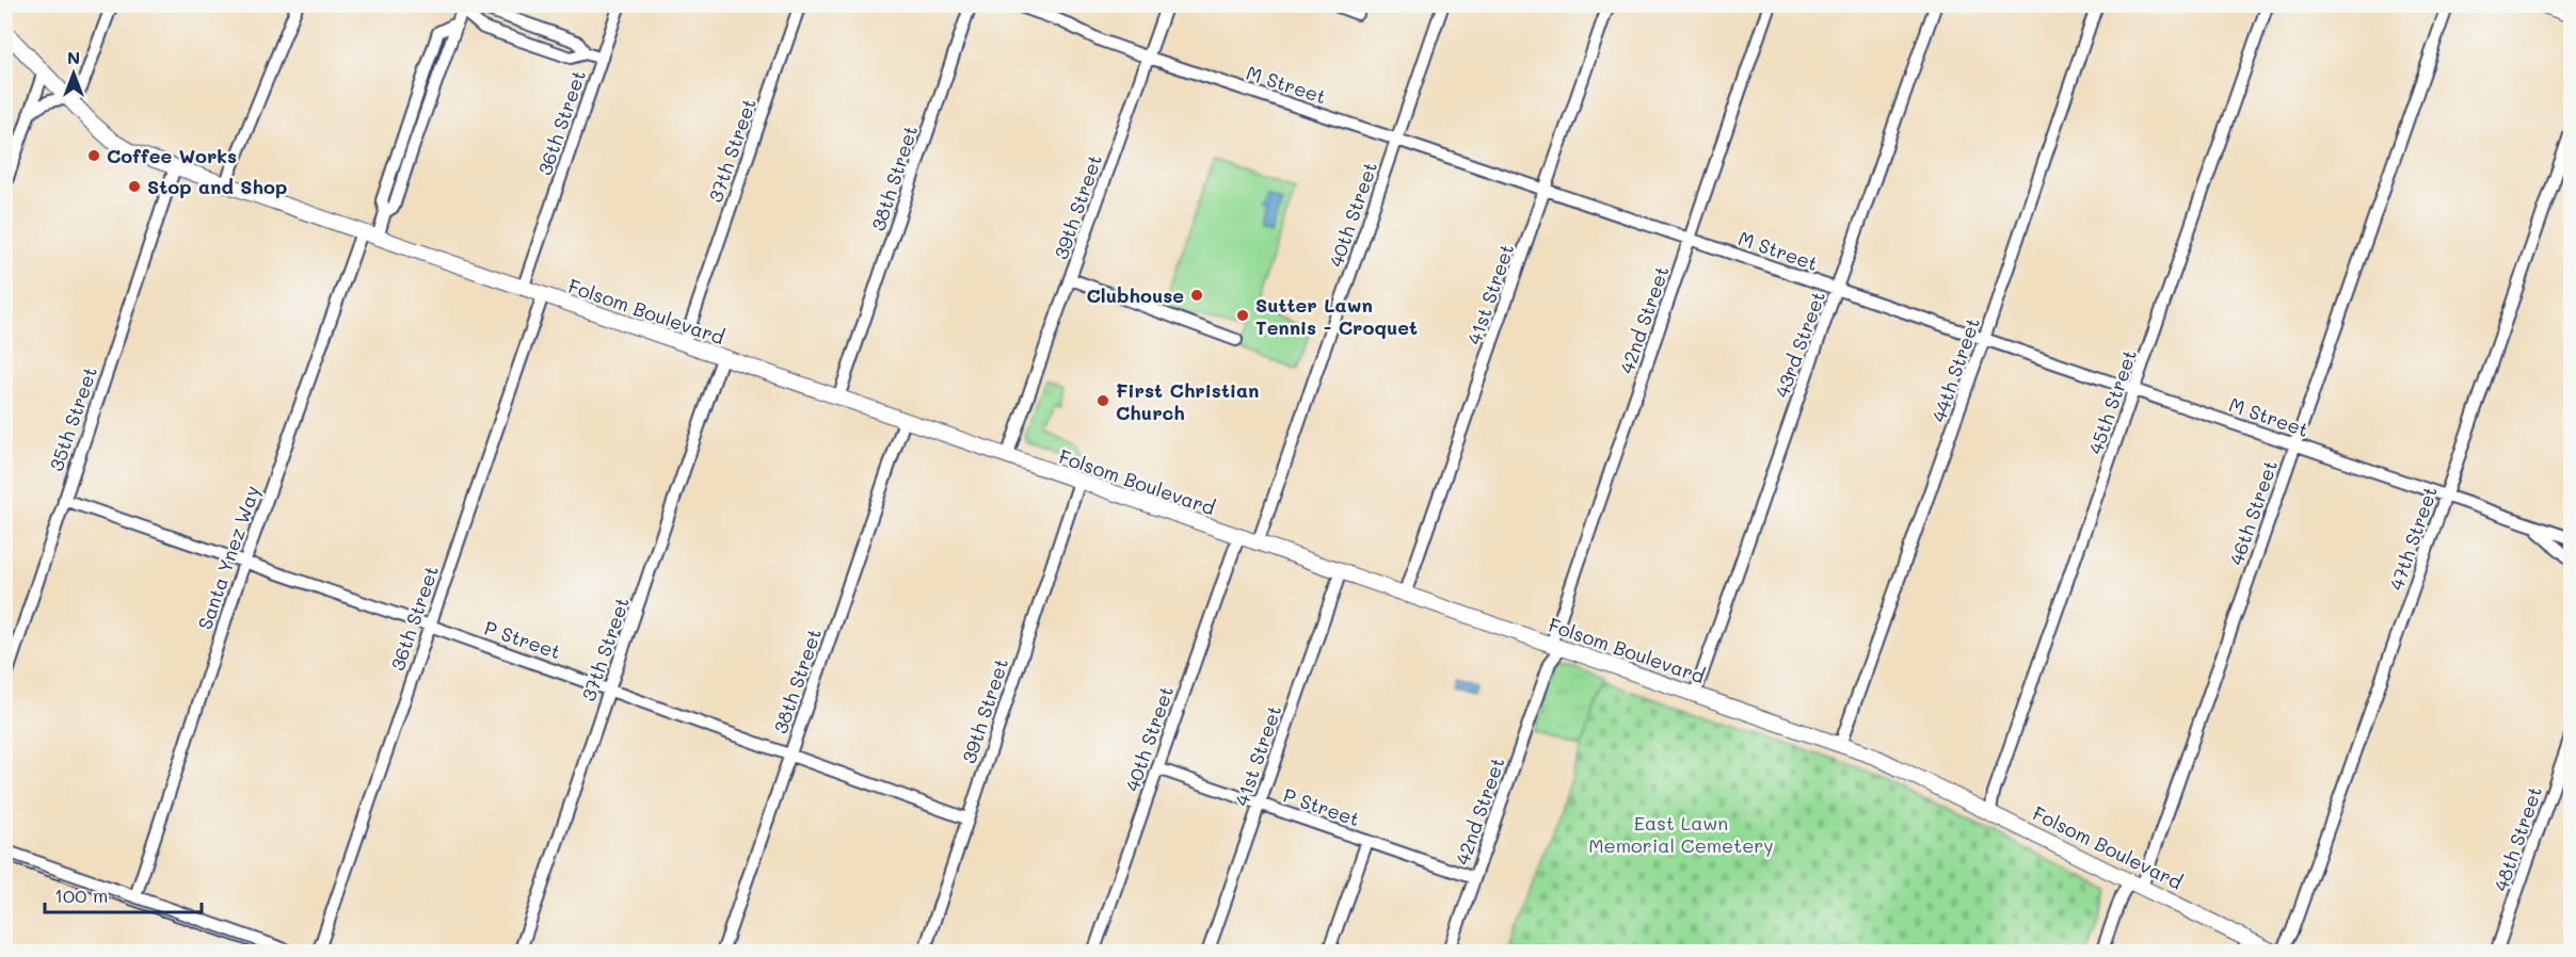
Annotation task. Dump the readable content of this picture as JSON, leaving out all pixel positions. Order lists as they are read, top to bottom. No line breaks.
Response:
{"streets":{"main road":["Folsom Boulevard"],"street":["M Street","36th Street","37th Street","38th Street","39th Street","40th Street","41st Street","42nd Street","43rd Street","44th Street","45th Street","35th Street","46th Street","47th Street","Santa Ynez Way","P Street","48th Street"]},"crossings":[["M Street","39th Street"],["M Street","40th Street"],["M Street","41st Street"],["M Street","42nd Street"],["M Street","43rd Street"],["M Street","44th Street"],["M Street","45th Street"],["M Street","46th Street"],["M Street","47th Street"],["36th Street","Folsom Boulevard"],["36th Street","P Street"],["37th Street","Folsom Boulevard"],["37th Street","P Street"],["38th Street","Folsom Boulevard"],["38th Street","P Street"],["39th Street","Folsom Boulevard"],["39th Street","P Street"],["40th Street","Folsom Boulevard"],["40th Street","P Street"],["41st Street","Folsom Boulevard"],["41st Street","P Street"],["Folsom Boulevard","42nd Street"],["Folsom Boulevard","43rd Street"],["Folsom Boulevard","44th Street"],["Folsom Boulevard","45th Street"],["Folsom Boulevard","35th Street"],["Folsom Boulevard","46th Street"],["Folsom Boulevard","Santa Ynez Way"],["42nd Street","P Street"],["35th Street","P Street"],["Santa Ynez Way","P Street"]],"parks":["East Lawn Memorial Cemetery"],"places":["Coffee Works","Stop and Shop","Clubhouse","Sutter Lawn Tennis - Croquet","First Christian Church"],"scale_bar":"100 m","north":"top"}
